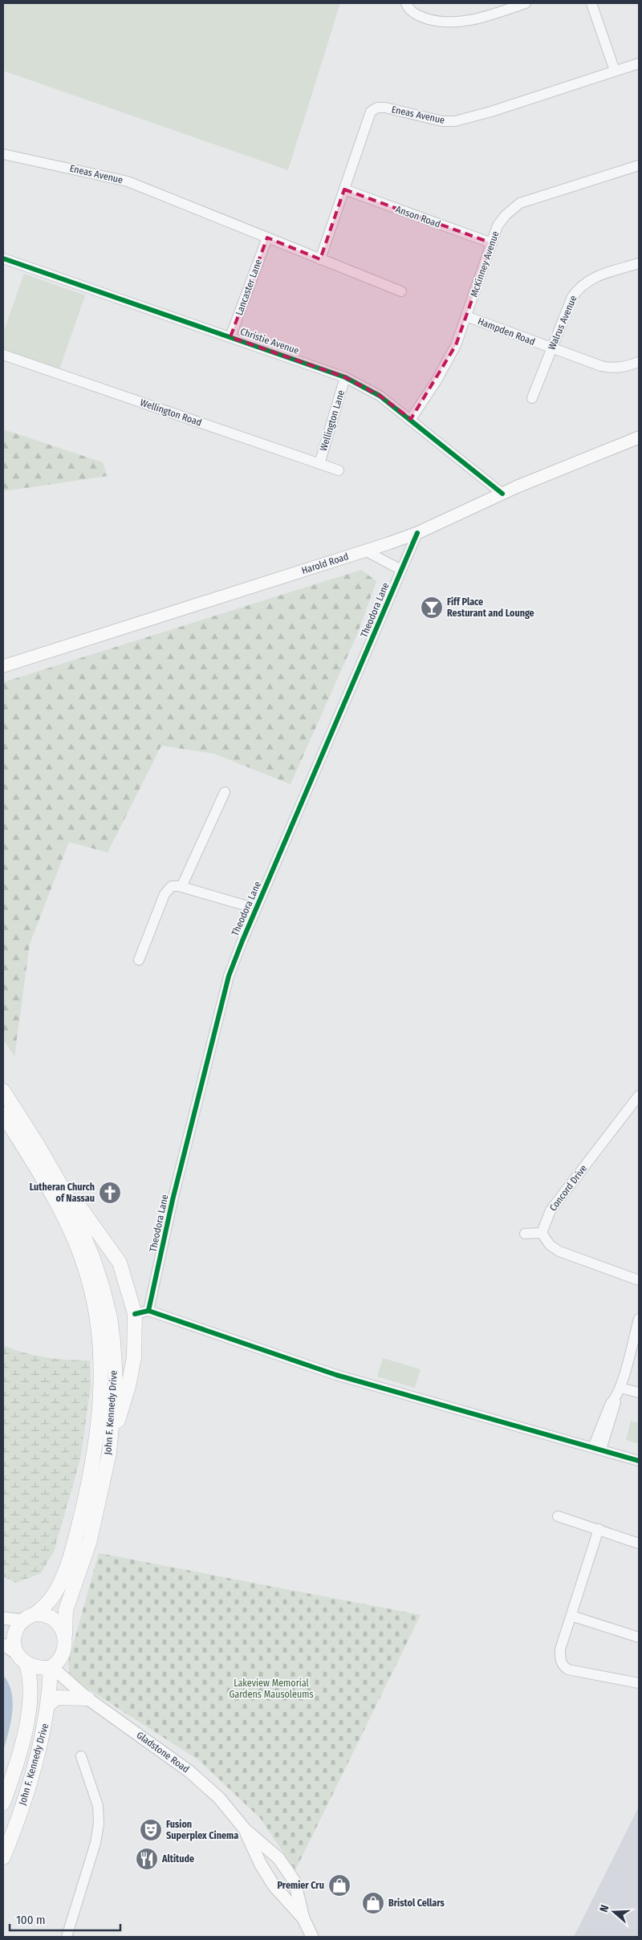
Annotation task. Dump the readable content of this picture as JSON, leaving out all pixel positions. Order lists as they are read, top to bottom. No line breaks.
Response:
{"streets":{"highway":["John F. Kennedy Drive"],"main road":["Harold Road","Gladstone Road"],"street":["Eneas Avenue","Anson Road","McKinney Avenue","Lancaster Lane","Walrus Avenue","Hampden Road","Christie Avenue","Wellington Road","Wellington Lane","Theodora Lane","Concord Drive"]},"crossings":[["Eneas Avenue","Anson Road"],["Eneas Avenue","Lancaster Lane"],["Anson Road","McKinney Avenue"],["McKinney Avenue","Hampden Road"],["McKinney Avenue","Christie Avenue"],["Lancaster Lane","Christie Avenue"],["Walrus Avenue","Hampden Road"],["Christie Avenue","Wellington Lane"],["Christie Avenue","Harold Road"],["Wellington Road","Wellington Lane"],["Harold Road","Theodora Lane"],["John F. Kennedy Drive","Gladstone Road"]],"parks":["Lakeview Memorial Gardens Mausoleums"],"places":{"bar":["Fiff Place Resturant and Lounge"],"church":["Lutheran Church of Nassau"],"theatre":["Fusion Superplex Cinema"],"restaurant":["Altitude"],"shop":["Premier Cru","Bristol Cellars"]},"scale_bar":"100 m","north":"left"}
